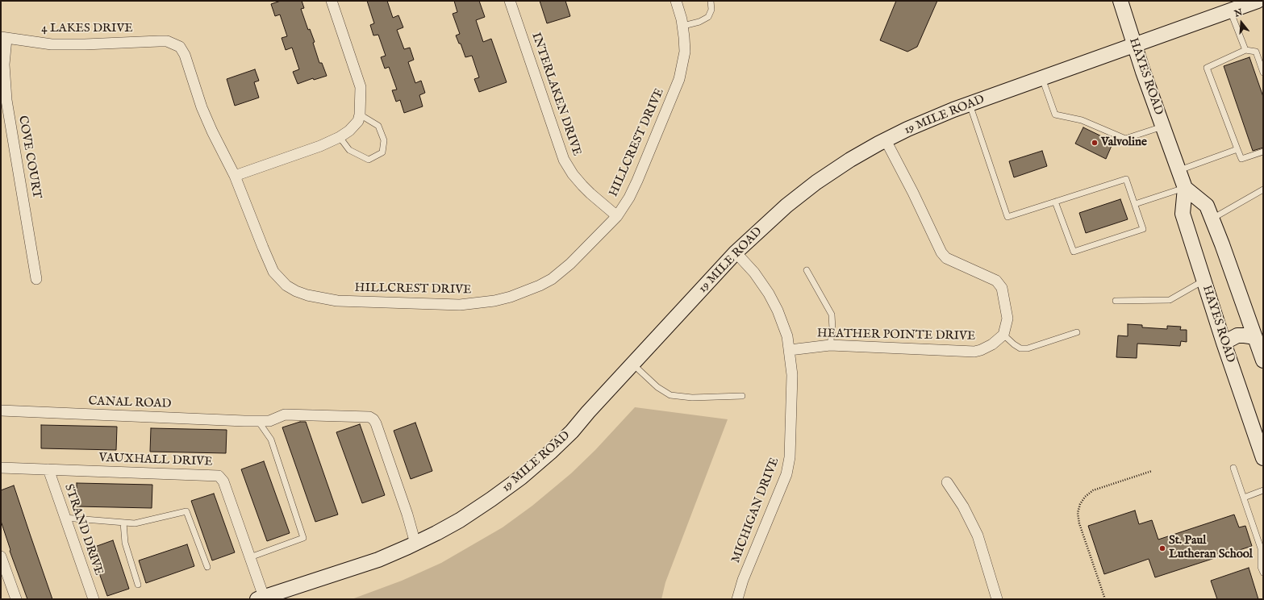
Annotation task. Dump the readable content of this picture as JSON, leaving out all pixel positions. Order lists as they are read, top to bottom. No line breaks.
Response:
{"streets":{"street":["4 LAKES DRIVE","HAYES ROAD","INTERLAKEN DRIVE","19 MILE ROAD","HILLCREST DRIVE","COVE COURT","HEATHER POINTE DRIVE","CANAL ROAD","VAUXHALL DRIVE","MICHIGAN DRIVE","STRAND DRIVE"]},"crossings":[["4 LAKES DRIVE","HILLCREST DRIVE"],["4 LAKES DRIVE","COVE COURT"],["HAYES ROAD","19 MILE ROAD"],["INTERLAKEN DRIVE","HILLCREST DRIVE"],["19 MILE ROAD","CANAL ROAD"],["19 MILE ROAD","VAUXHALL DRIVE"],["19 MILE ROAD","MICHIGAN DRIVE"],["HEATHER POINTE DRIVE","MICHIGAN DRIVE"],["VAUXHALL DRIVE","STRAND DRIVE"]],"places":["Valvoline","St. Paul Lutheran School"],"north":"top"}
